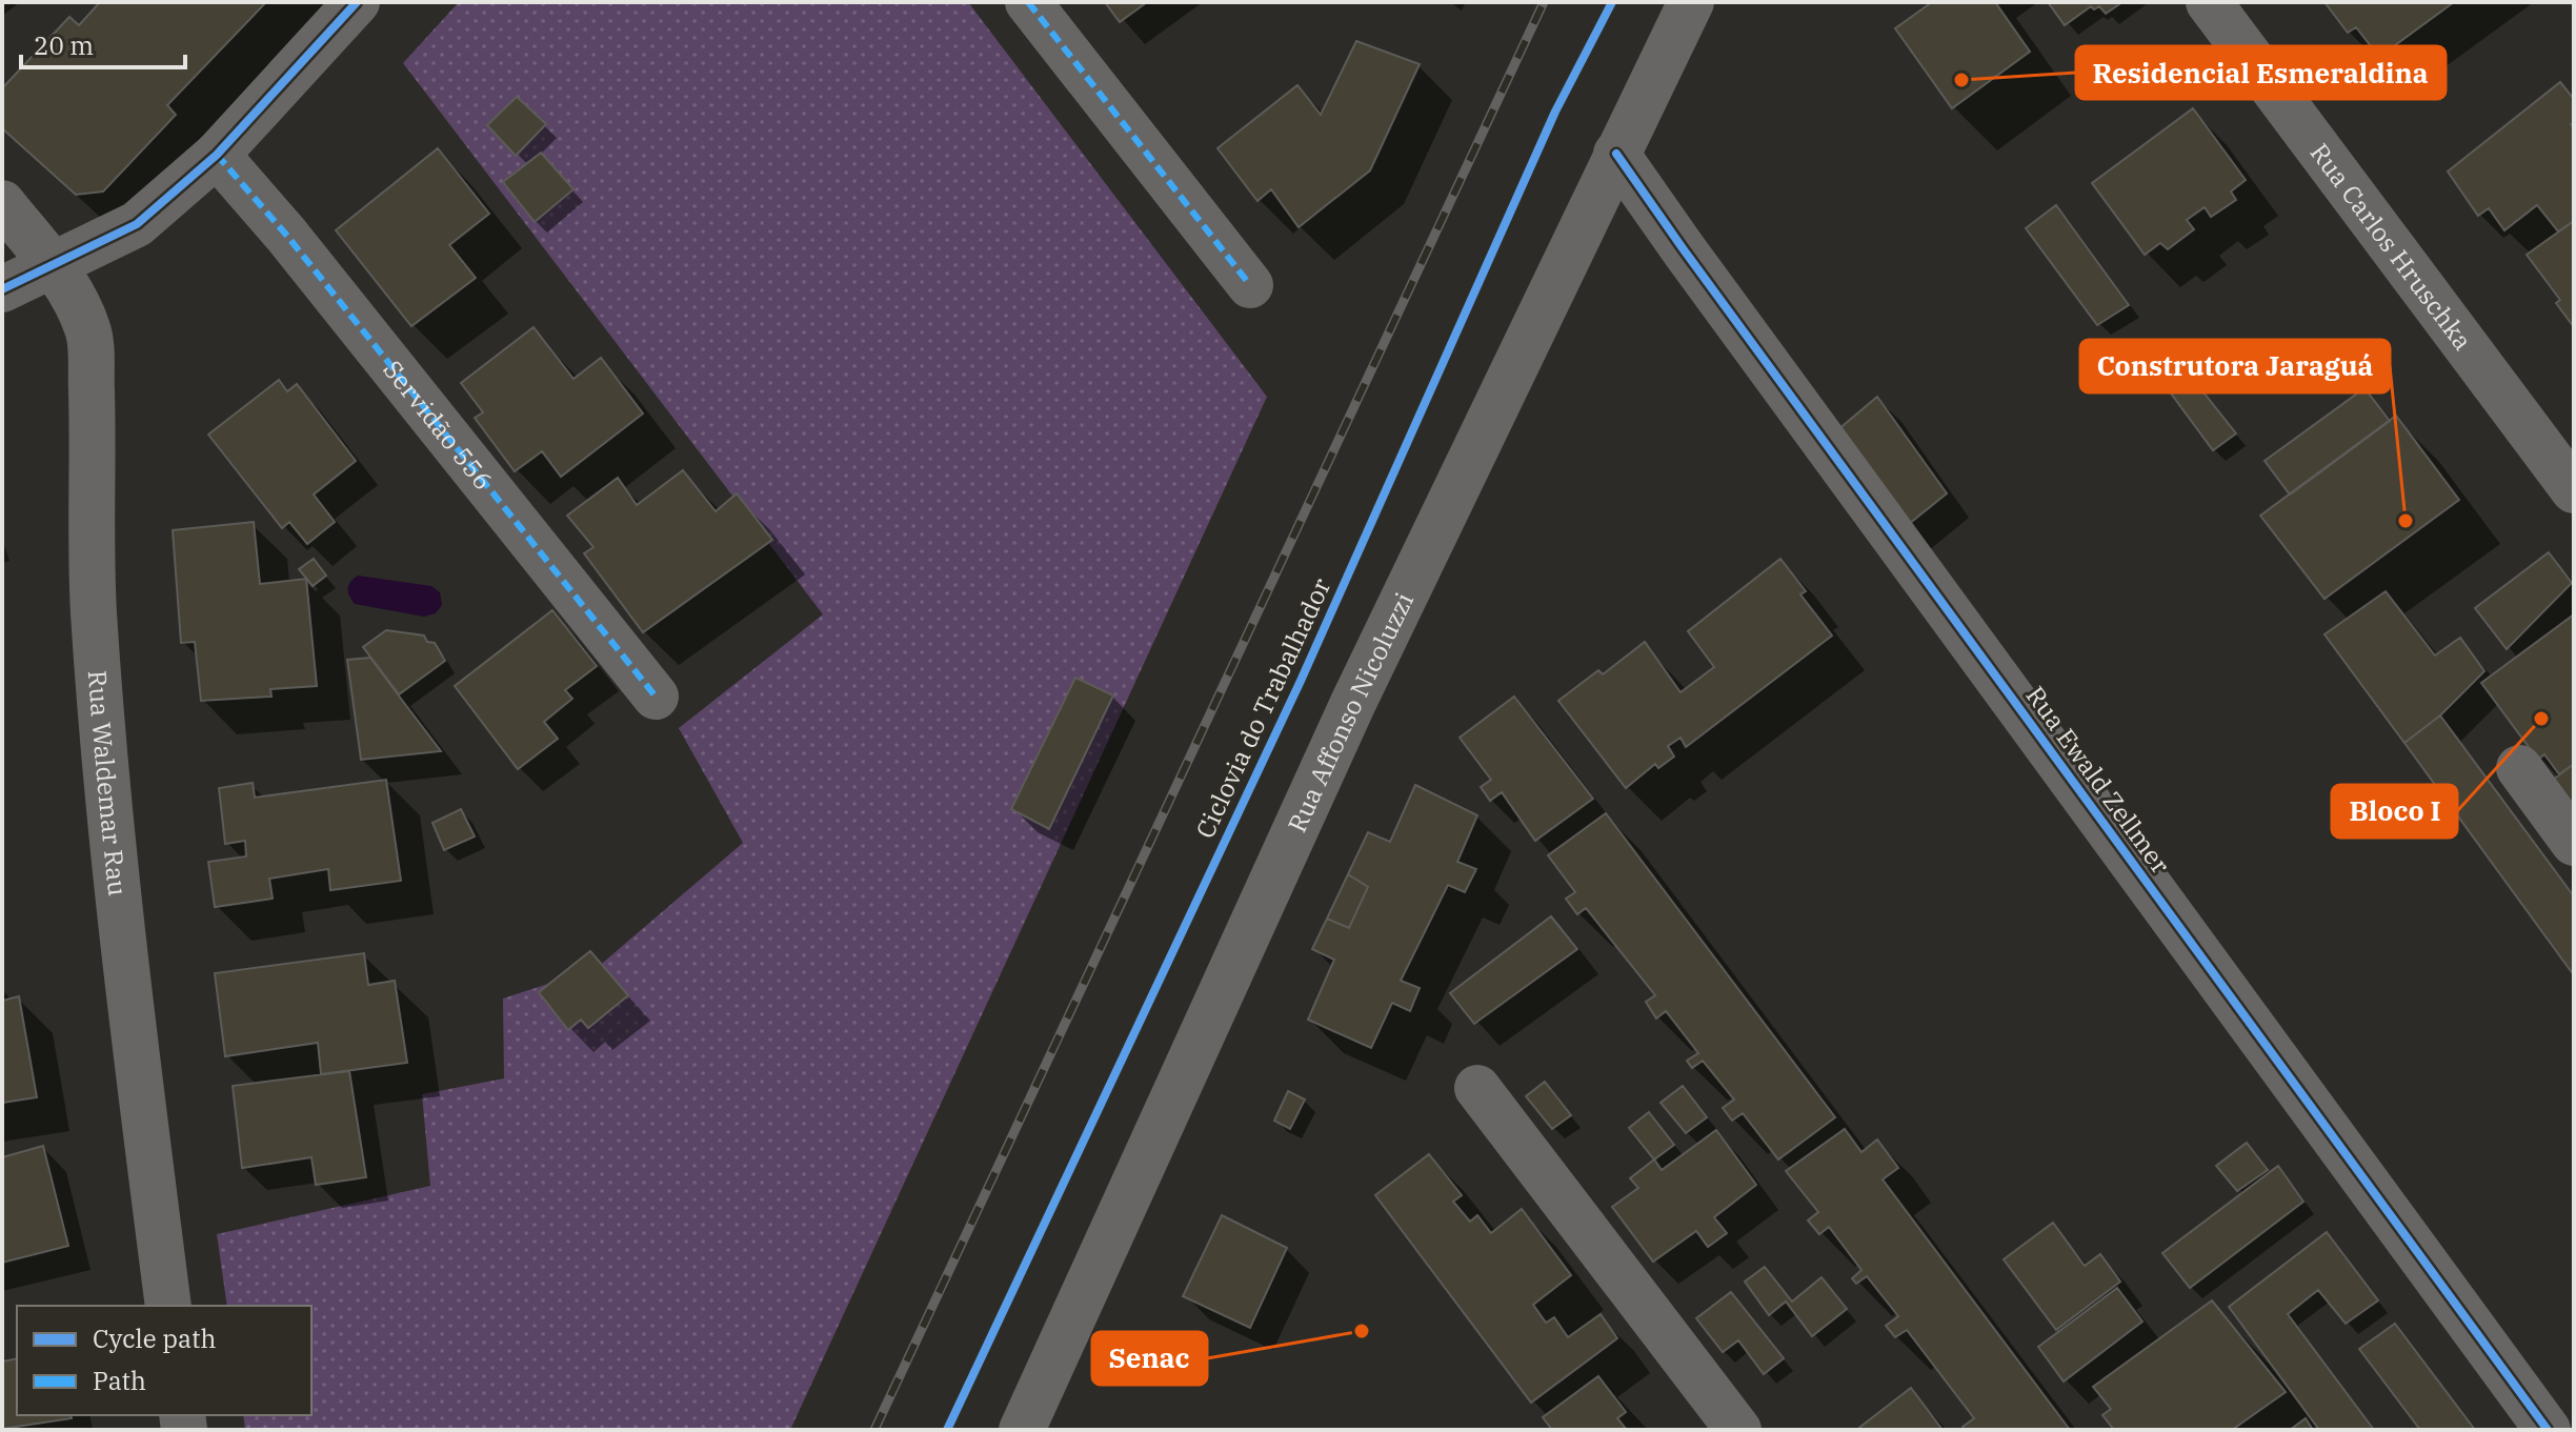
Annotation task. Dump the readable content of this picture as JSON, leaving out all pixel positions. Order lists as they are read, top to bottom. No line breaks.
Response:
{"streets":{"street":["Rua Carlos Hruschka","Servidão 556","Rua Affonso Nicoluzzi","Rua Ewald Zellmer","Rua Waldemar Rau"],"cycle path":["Ciclovia do Trabalhador"]},"crossings":[["Rua Affonso Nicoluzzi","Rua Ewald Zellmer"]],"places":["Residencial Esmeraldina","Construtora Jaraguá","Bloco I","Senac"],"legend":["Cycle path","Path"],"scale_bar":"20 m"}
